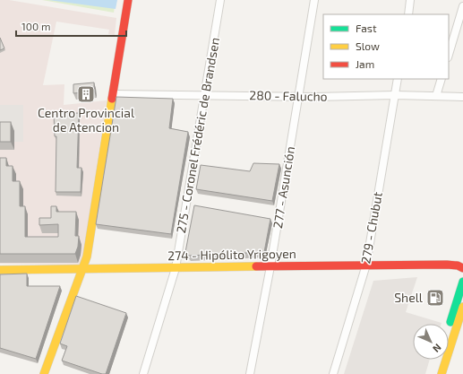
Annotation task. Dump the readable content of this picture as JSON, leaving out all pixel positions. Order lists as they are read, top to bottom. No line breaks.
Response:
{"streets":{"street":["280 - Falucho","275 - Coronel Frédéric de Brandsen","277 - Asunción","279 - Chubut","274 - Hipólito Yrigoyen"]},"crossings":[["280 - Falucho","275 - Coronel Frédéric de Brandsen"],["280 - Falucho","277 - Asunción"],["280 - Falucho","279 - Chubut"],["275 - Coronel Frédéric de Brandsen","274 - Hipólito Yrigoyen"],["277 - Asunción","274 - Hipólito Yrigoyen"],["279 - Chubut","274 - Hipólito Yrigoyen"]],"places":{"building":["Centro Provincial de Atencion"],"fuel station":["Shell"]},"legend":["Fast","Slow","Jam"],"scale_bar":"100 m","north":"bottom right"}
